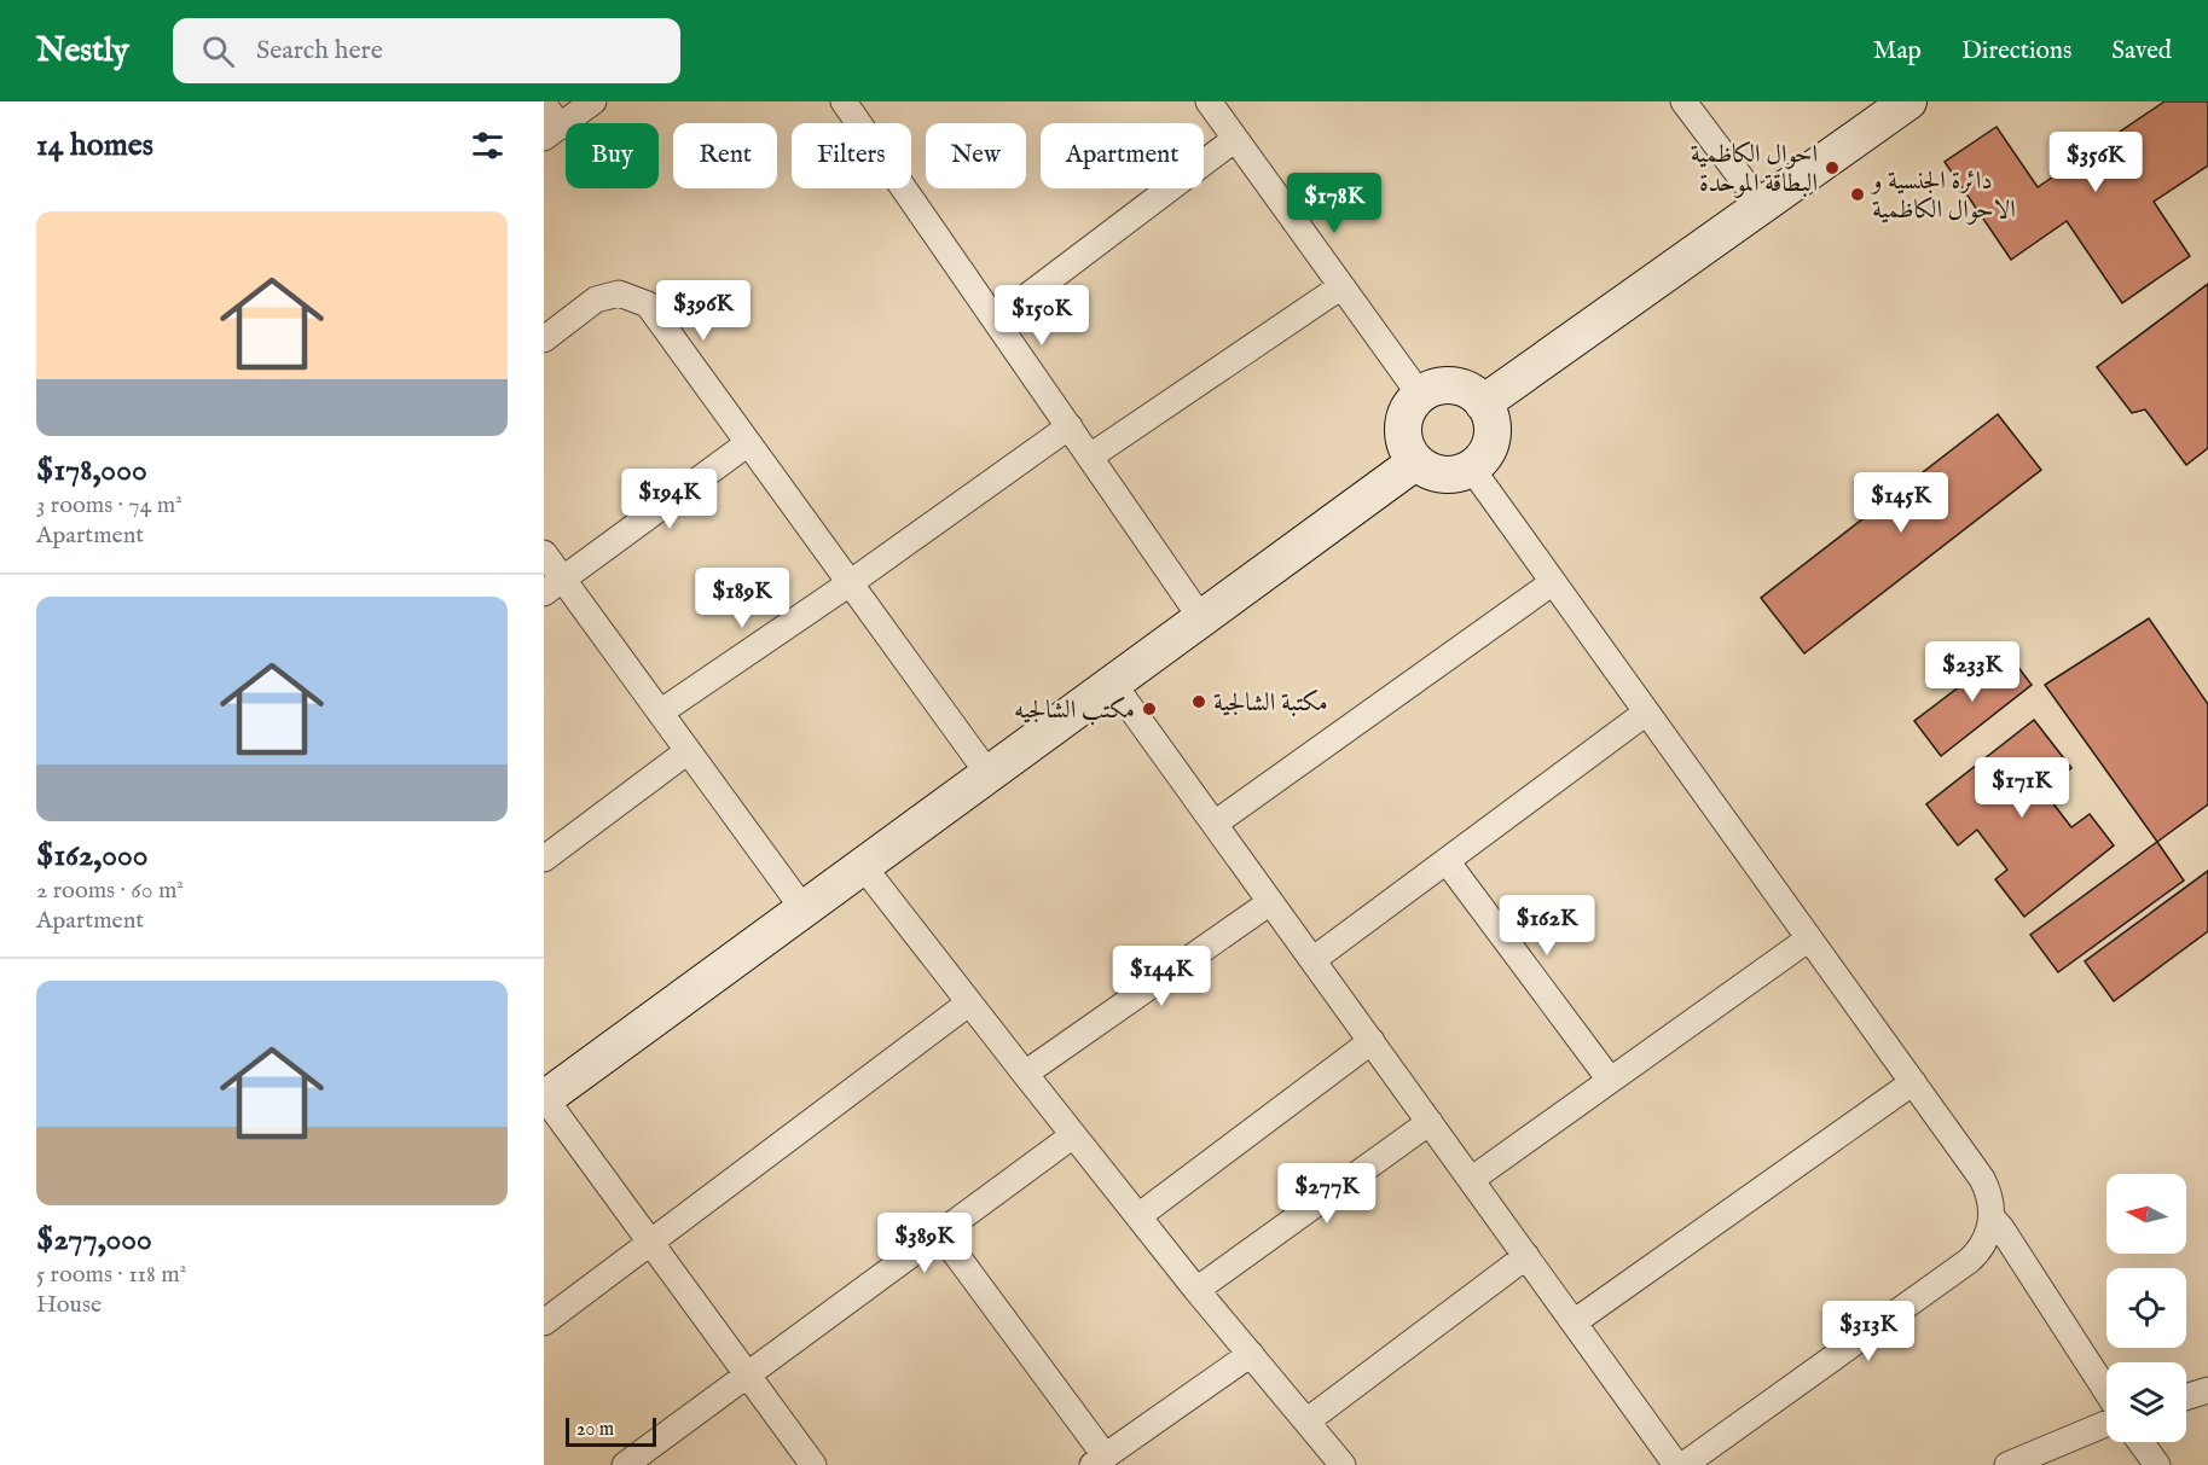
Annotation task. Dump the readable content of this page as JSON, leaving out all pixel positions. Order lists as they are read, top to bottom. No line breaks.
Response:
{"places":["احوال الكاظمية البطاقة الموحدة","دائرة الجنسية و الاحوال الكاظمية","مكتبة الشالجية","مكتب الشالجيه"],"scale_bar":"20 m","north":"left","page":{"header":"Nestly","search":"Search here","nav":["Map","Directions","Saved"],"heading":"14 homes","chip":["Buy","Rent","Filters","New","Apartment"],"price":["$356K","$178K","$396K","$150K","$194K","$145K","$189K","$233K","$171K","$162K","$144K","$277K","$389K","$313K"],"list":[{"name":"$178,000","note":"3 rooms · 74 m² · Apartment"},{"name":"$162,000","note":"2 rooms · 60 m² · Apartment"},{"name":"$277,000","note":"5 rooms · 118 m² · House"}],"scale":"20 m"}}
